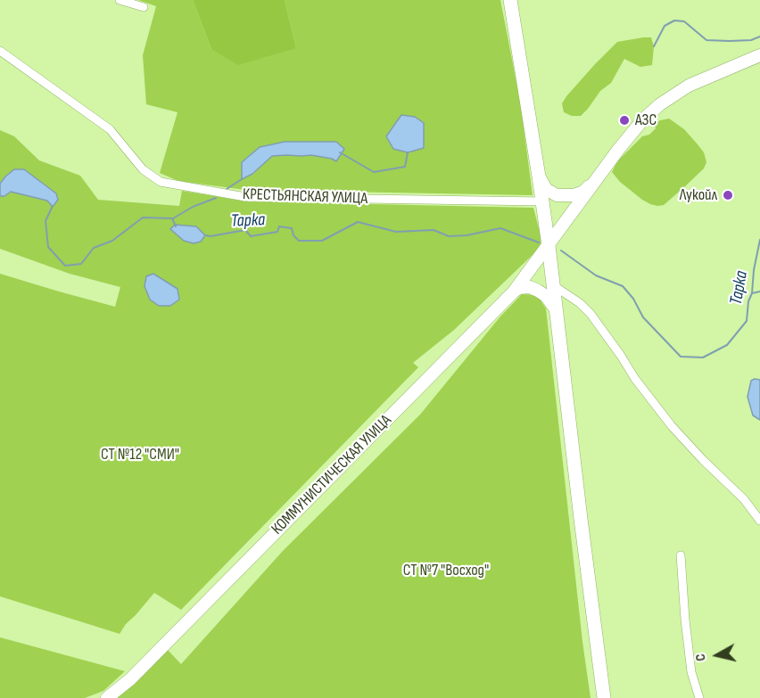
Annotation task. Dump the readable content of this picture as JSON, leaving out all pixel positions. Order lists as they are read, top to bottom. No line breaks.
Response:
{"streets":{"main road":["КОММУНИСТИЧЕСКАЯ УЛИЦА"],"street":["КРЕСТЬЯНСКАЯ УЛИЦА"]},"water":["Тарка"],"parks":["СТ №12 \"СМИ\"","СТ №7 \"Восход\""],"places":["АЗС","Лукойл"],"north":"left"}
